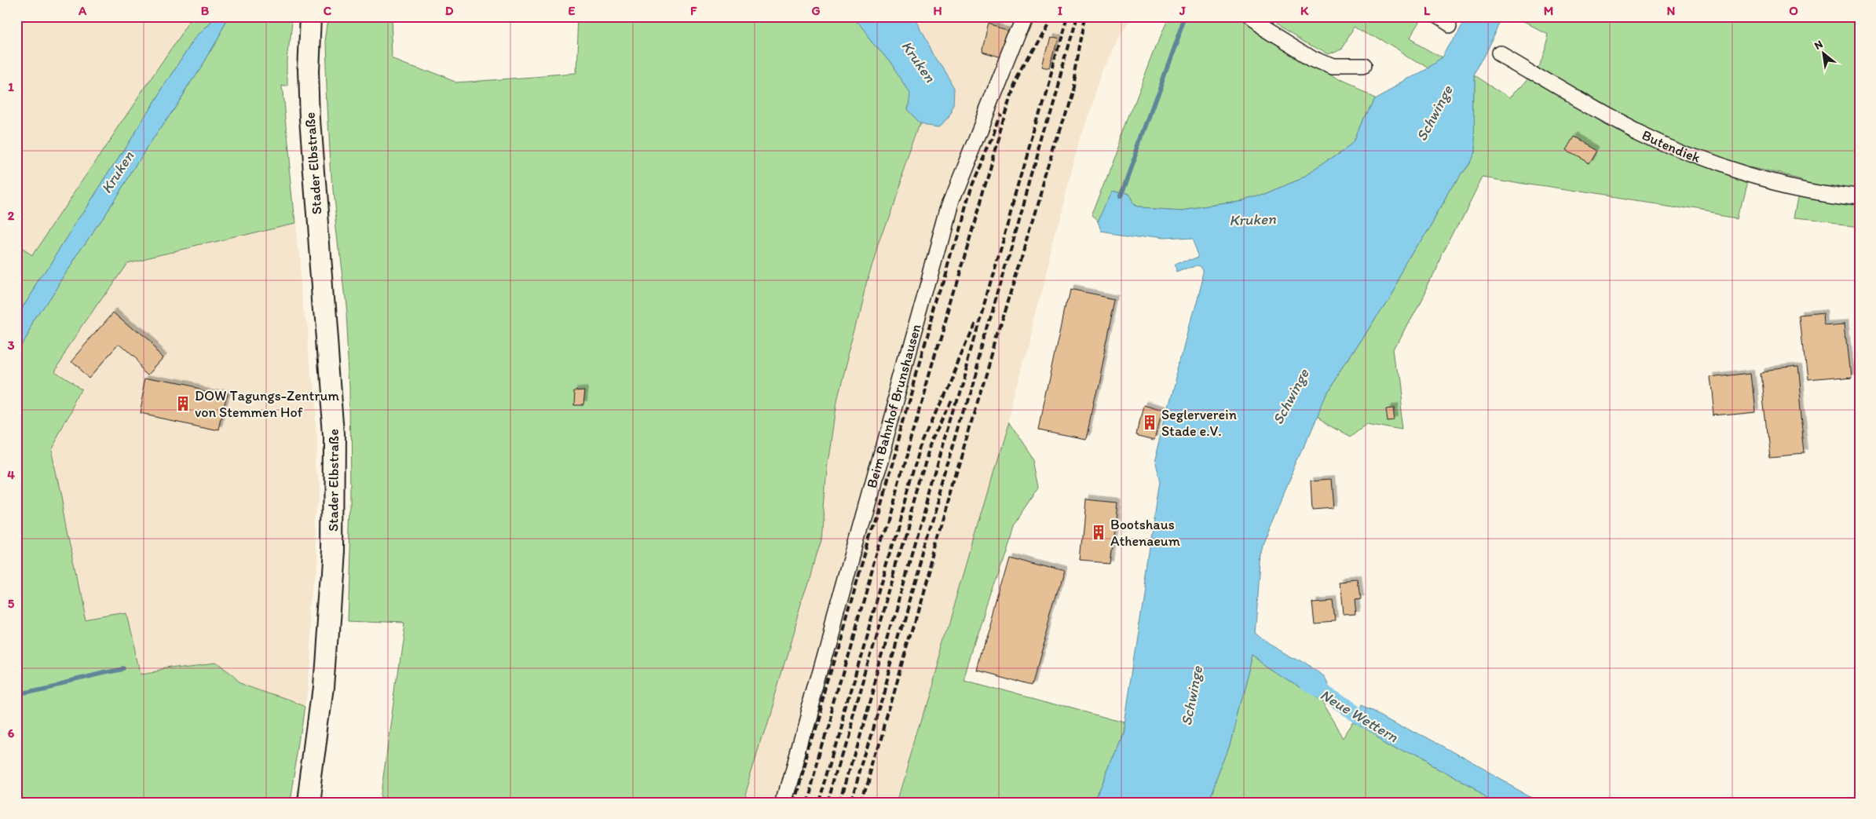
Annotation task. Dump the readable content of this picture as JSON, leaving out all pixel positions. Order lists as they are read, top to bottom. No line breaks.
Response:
{"streets":{"street":["Butendiek","Stader Elbstraße","Beim Bahnhof Brunshausen"]},"water":["Kruken","Schwinge","Neue Wettern"],"places":{"building":["DOW Tagungs-Zentrum von Stemmen Hof","Seglerverein Stade e.V.","Bootshaus Athenaeum"]},"north":"top left","grid":{"columns":["A","B","C","D","E","F","G","H","I","J","K","L","M","N","O"],"rows":["1","2","3","4","5","6"]}}
